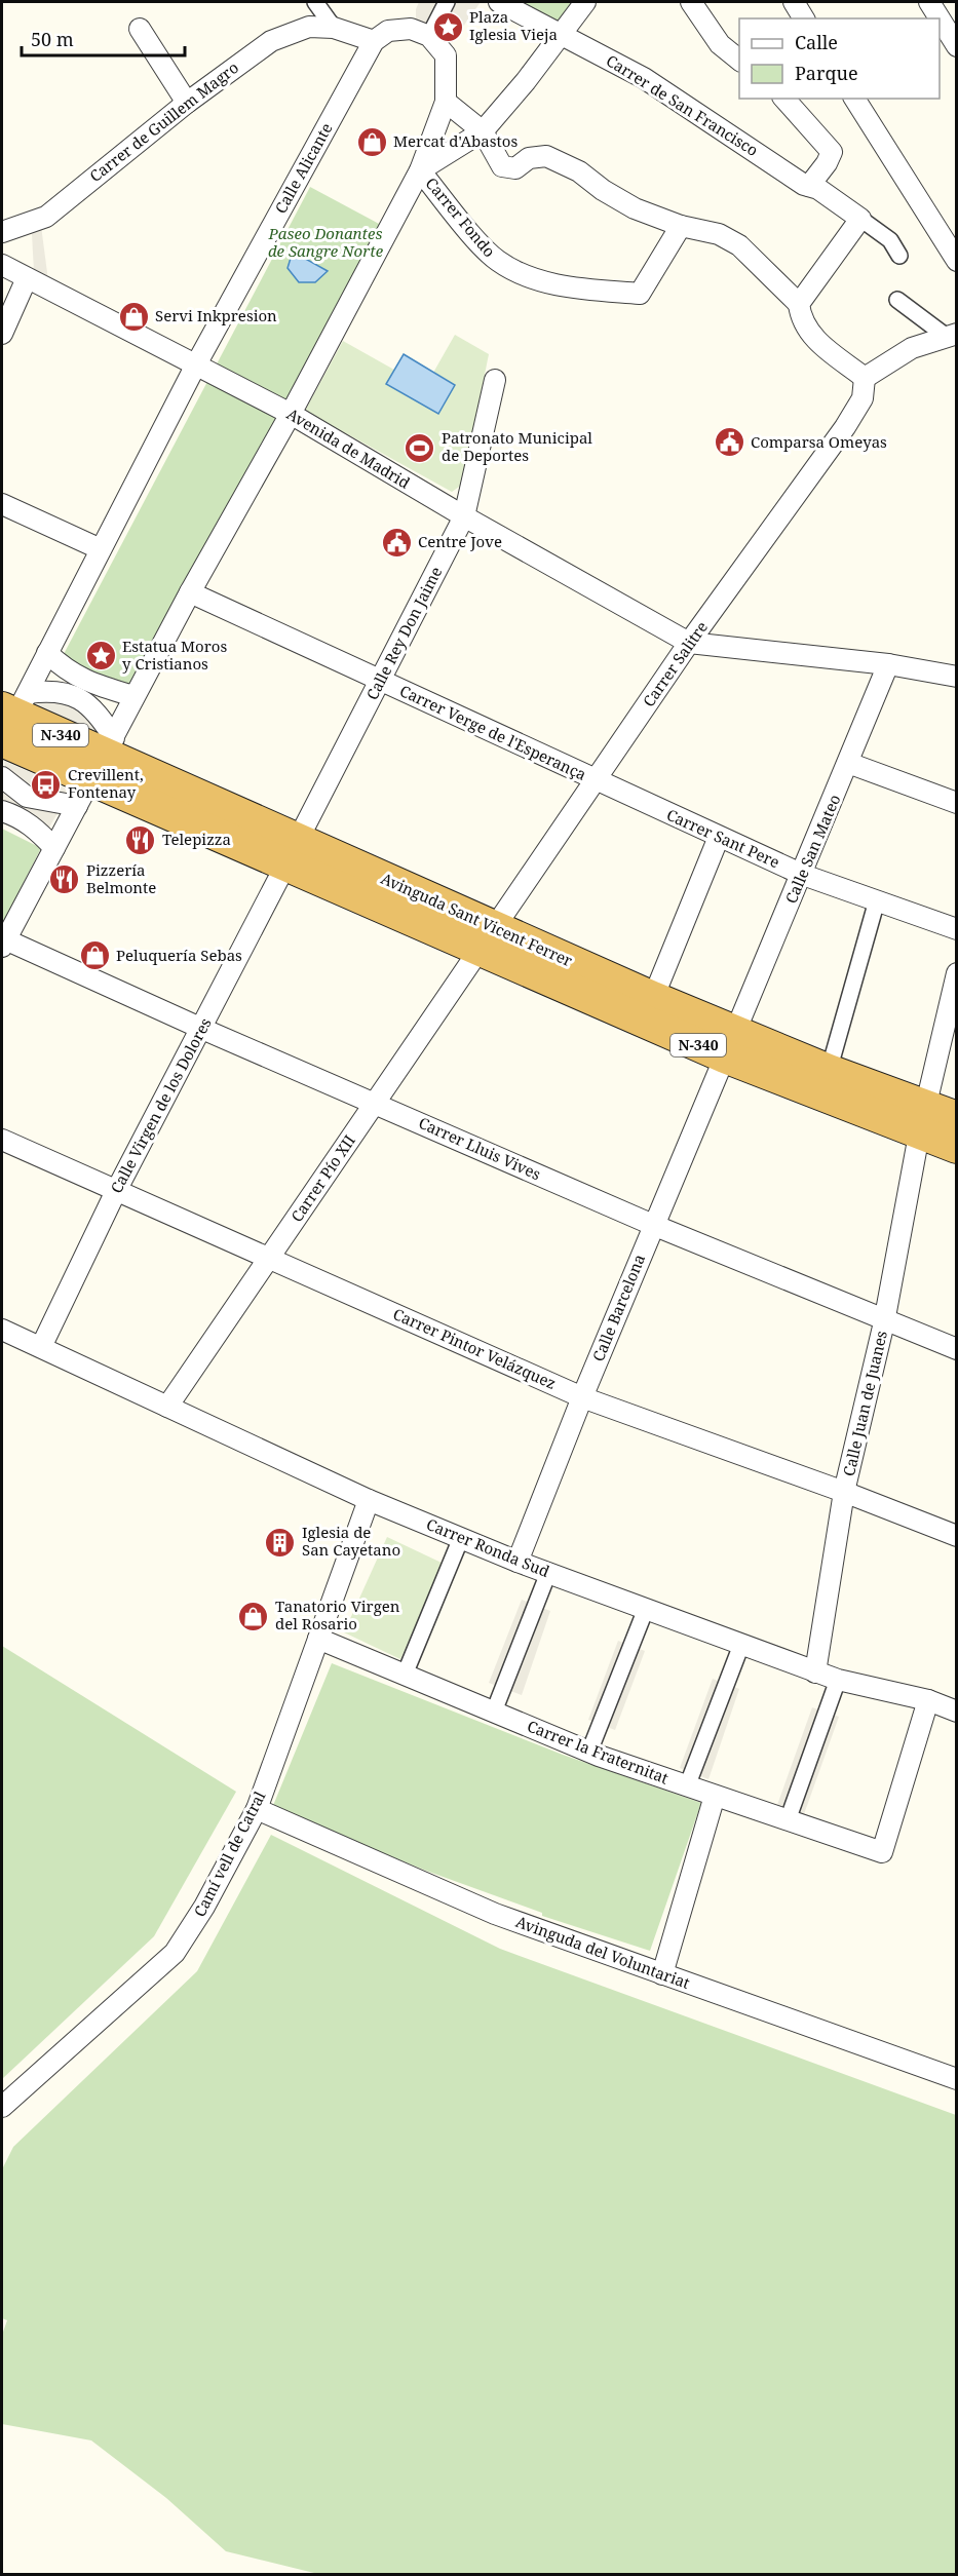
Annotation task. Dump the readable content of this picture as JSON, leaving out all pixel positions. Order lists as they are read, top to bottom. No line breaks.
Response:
{"streets":{"highway":["N-340","Avinguda Sant Vicent Ferrer"],"street":["Carrer de San Francisco","Carrer de Guillem Magro","Calle Alicante","Carrer Fondo","Avenida de Madrid","Calle Rey Don Jaime","Carrer Salitre","Carrer Verge de l'Esperança","Carrer Sant Pere","Calle San Mateo","Calle Virgen de los Dolores","Carrer Lluis Vives","Carrer Pío XII","Calle Barcelona","Carrer Pintor Velázquez","Calle Juan de Juanes","Carrer Ronda Sud","Carrer la Fraternitat","Camí vell de Catral","Avinguda del Voluntariat"]},"crossings":[["Calle Alicante","Avenida de Madrid"],["Calle Alicante","Avinguda Sant Vicent Ferrer"],["Avenida de Madrid","Calle Rey Don Jaime"],["Avenida de Madrid","Carrer Salitre"],["Calle Rey Don Jaime","Carrer Verge de l'Esperança"],["Calle Rey Don Jaime","Avinguda Sant Vicent Ferrer"],["Calle Rey Don Jaime","Calle Virgen de los Dolores"],["Carrer Salitre","Carrer Verge de l'Esperança"],["Carrer Salitre","Carrer Sant Pere"],["Carrer Salitre","Avinguda Sant Vicent Ferrer"],["Carrer Salitre","Carrer Pío XII"],["Carrer Verge de l'Esperança","Carrer Sant Pere"],["Carrer Sant Pere","Calle San Mateo"],["Calle San Mateo","Avinguda Sant Vicent Ferrer"],["Calle San Mateo","Calle Barcelona"],["Avinguda Sant Vicent Ferrer","Calle Virgen de los Dolores"],["Avinguda Sant Vicent Ferrer","Carrer Pío XII"],["Avinguda Sant Vicent Ferrer","Calle Barcelona"],["Avinguda Sant Vicent Ferrer","Calle Juan de Juanes"],["Calle Virgen de los Dolores","Carrer Lluis Vives"],["Calle Virgen de los Dolores","Carrer Pintor Velázquez"],["Calle Virgen de los Dolores","Carrer Ronda Sud"],["Carrer Lluis Vives","Carrer Pío XII"],["Carrer Lluis Vives","Calle Barcelona"],["Carrer Lluis Vives","Calle Juan de Juanes"],["Carrer Pío XII","Carrer Pintor Velázquez"],["Carrer Pío XII","Carrer Ronda Sud"],["Calle Barcelona","Carrer Pintor Velázquez"],["Calle Barcelona","Carrer Ronda Sud"],["Carrer Pintor Velázquez","Calle Juan de Juanes"],["Calle Juan de Juanes","Carrer Ronda Sud"],["Carrer Ronda Sud","Carrer la Fraternitat"],["Carrer Ronda Sud","Camí vell de Catral"],["Carrer la Fraternitat","Camí vell de Catral"],["Camí vell de Catral","Avinguda del Voluntariat"]],"parks":["Paseo Donantes de Sangre Norte"],"places":{"place":["Plaza Iglesia Vieja","Estatua Moros y Cristianos"],"shop":["Mercat d'Abastos","Servi Inkpresion","Peluquería Sebas","Tanatorio Virgen del Rosario"],"public building":["Comparsa Omeyas","Centre Jove"],"sports":["Patronato Municipal de Deportes"],"bus stop":["Crevillent, Fontenay"],"restaurant":["Telepizza","Pizzería Belmonte"],"building":["Iglesia de San Cayetano"]},"legend":["Calle","Parque"],"scale_bar":"50 m"}
